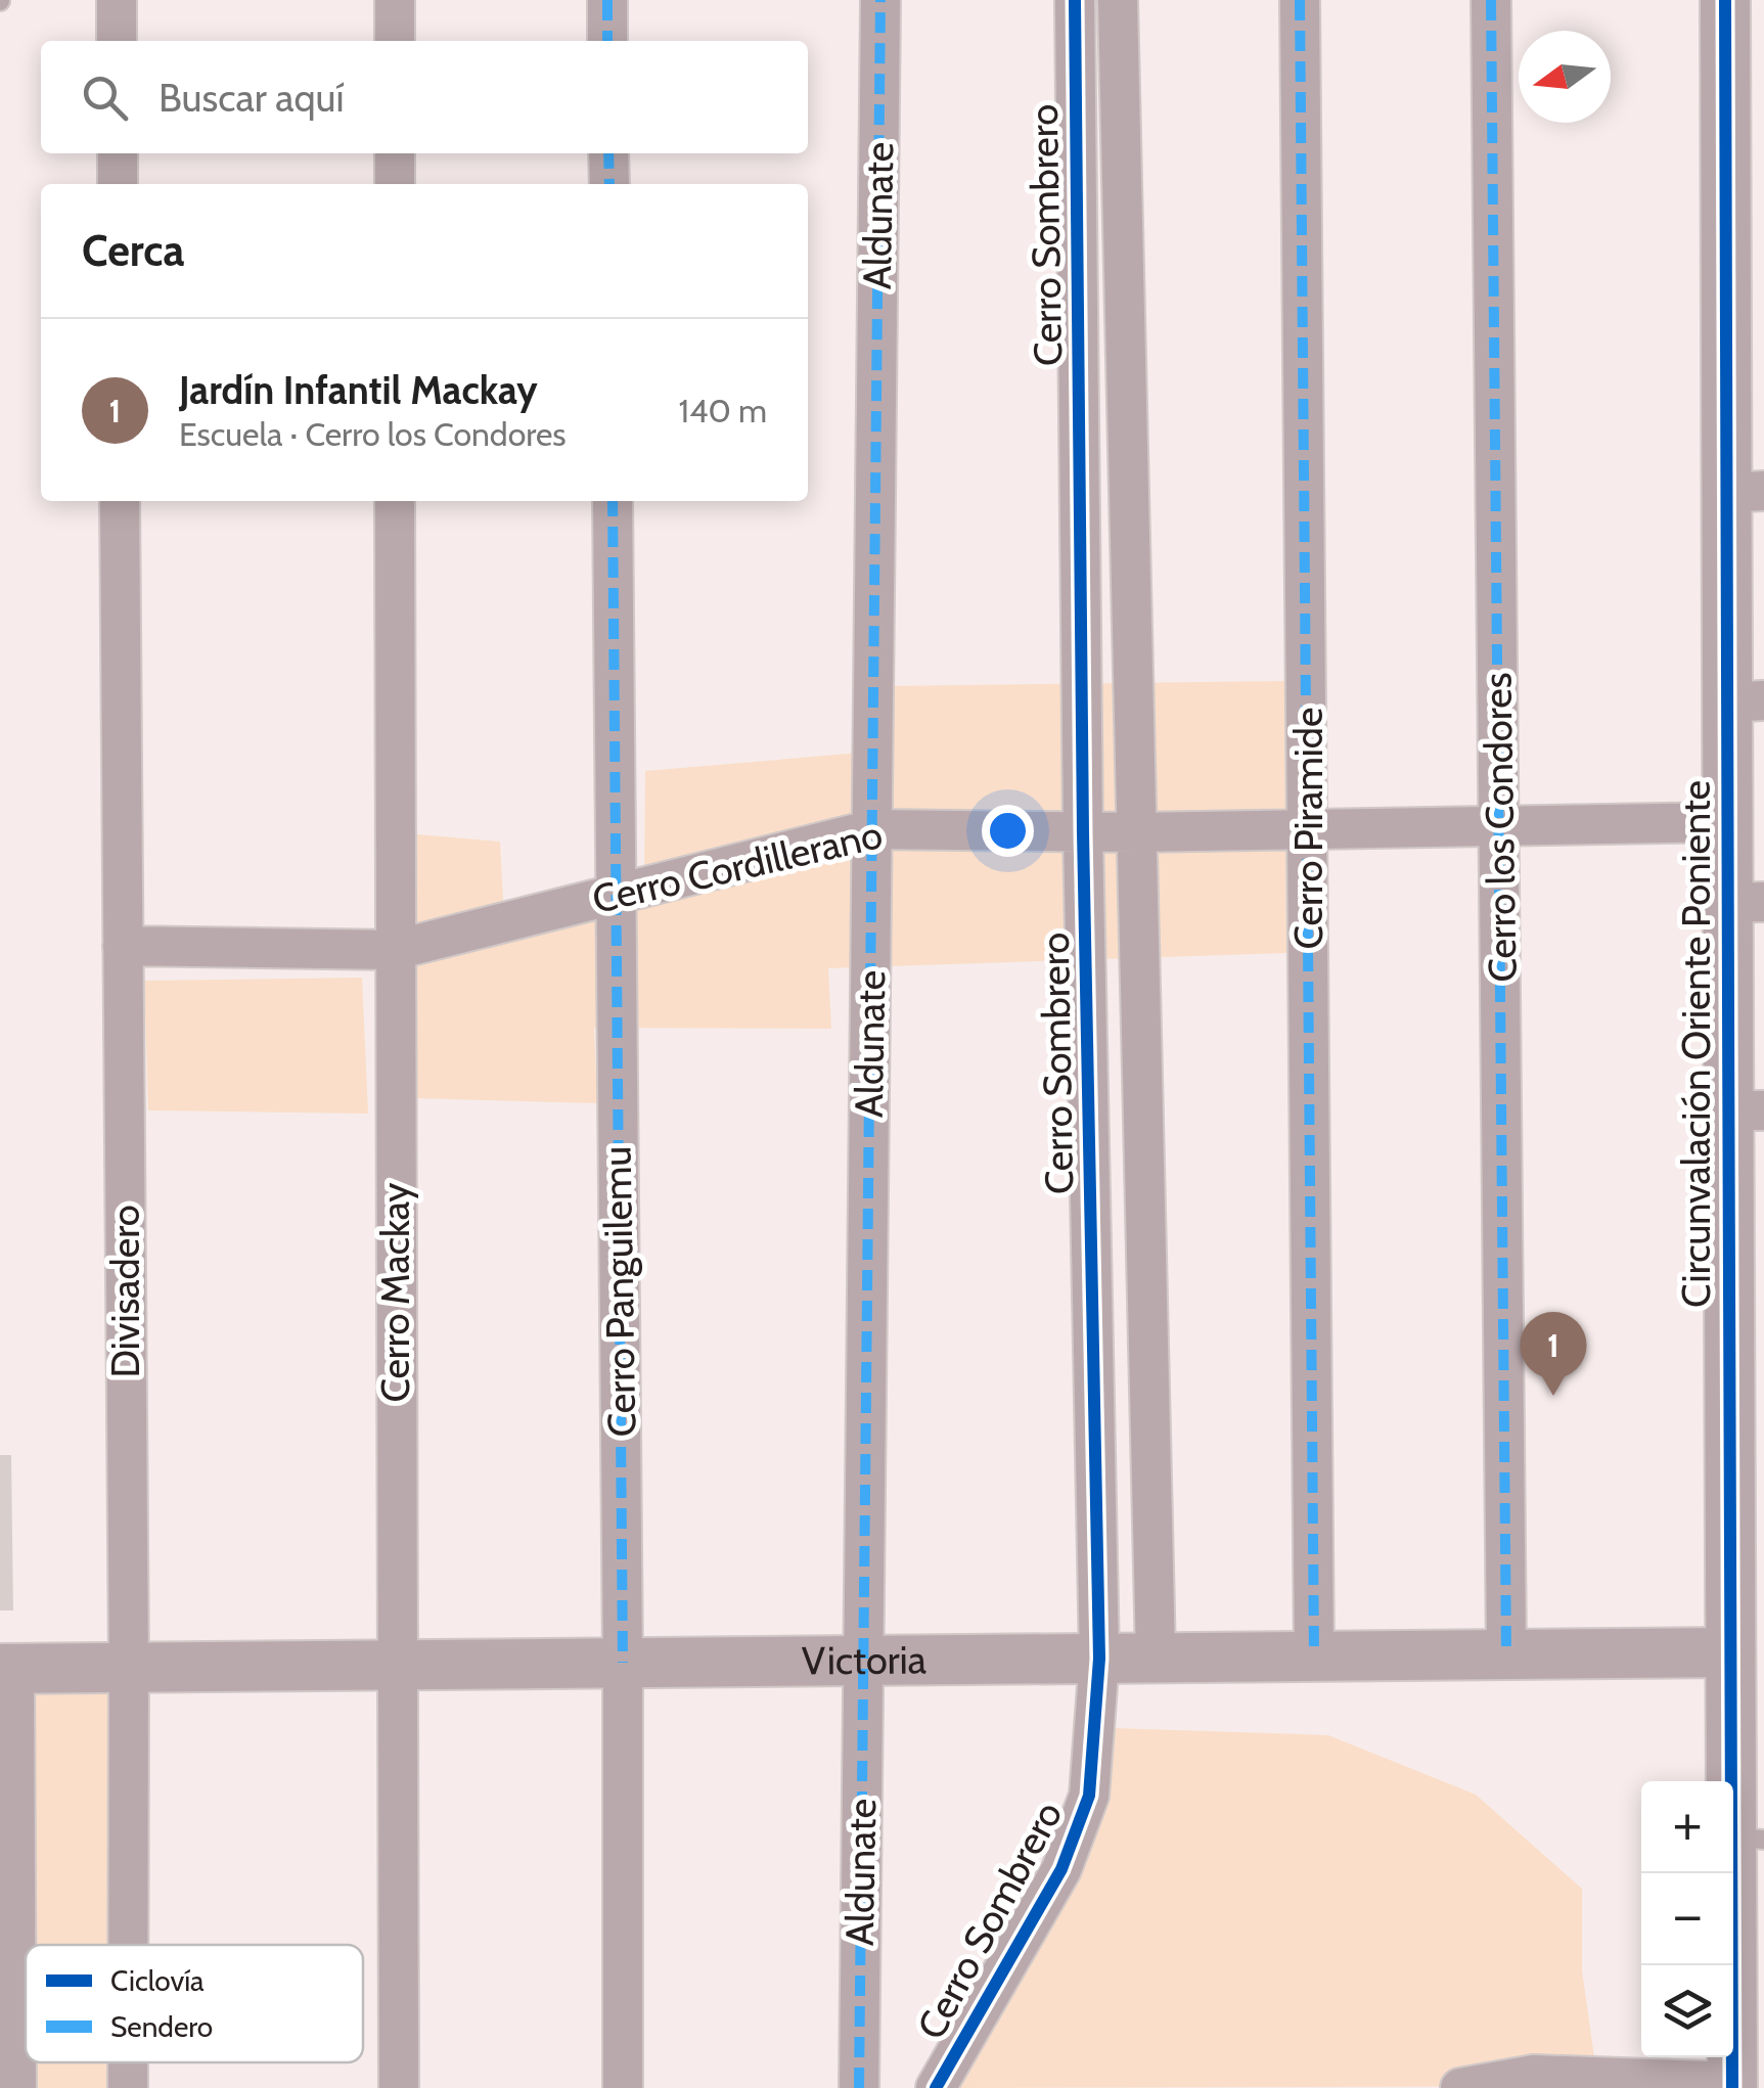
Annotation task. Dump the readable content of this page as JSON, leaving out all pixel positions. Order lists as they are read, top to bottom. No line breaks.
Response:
{"streets":{"street":["Aldunate","Cerro Sombrero","Cerro los Condores","Cerro Piramide","Cerro Cordillerano","Circunvalación Oriente Poniente","Divisadero","Cerro Panguilemu","Cerro Mackay","Victoria"]},"crossings":[["Aldunate","Cerro Cordillerano"],["Aldunate","Victoria"],["Cerro Sombrero","Cerro Cordillerano"],["Cerro Sombrero","Victoria"],["Cerro los Condores","Cerro Cordillerano"],["Cerro los Condores","Victoria"],["Cerro Piramide","Cerro Cordillerano"],["Cerro Piramide","Victoria"],["Cerro Cordillerano","Circunvalación Oriente Poniente"],["Cerro Cordillerano","Divisadero"],["Cerro Cordillerano","Cerro Panguilemu"],["Cerro Cordillerano","Cerro Mackay"],["Circunvalación Oriente Poniente","Victoria"],["Divisadero","Victoria"],["Cerro Panguilemu","Victoria"],["Cerro Mackay","Victoria"]],"legend":["Ciclovía","Sendero"],"north":"left","page":{"search":"Buscar aquí","heading":"Cerca","list":[{"mark":"1","name":"Jardín Infantil Mackay","note":"Escuela · Cerro los Condores","value":"140 m"}],"pins":"1","map_buttons":["+","−"]}}
